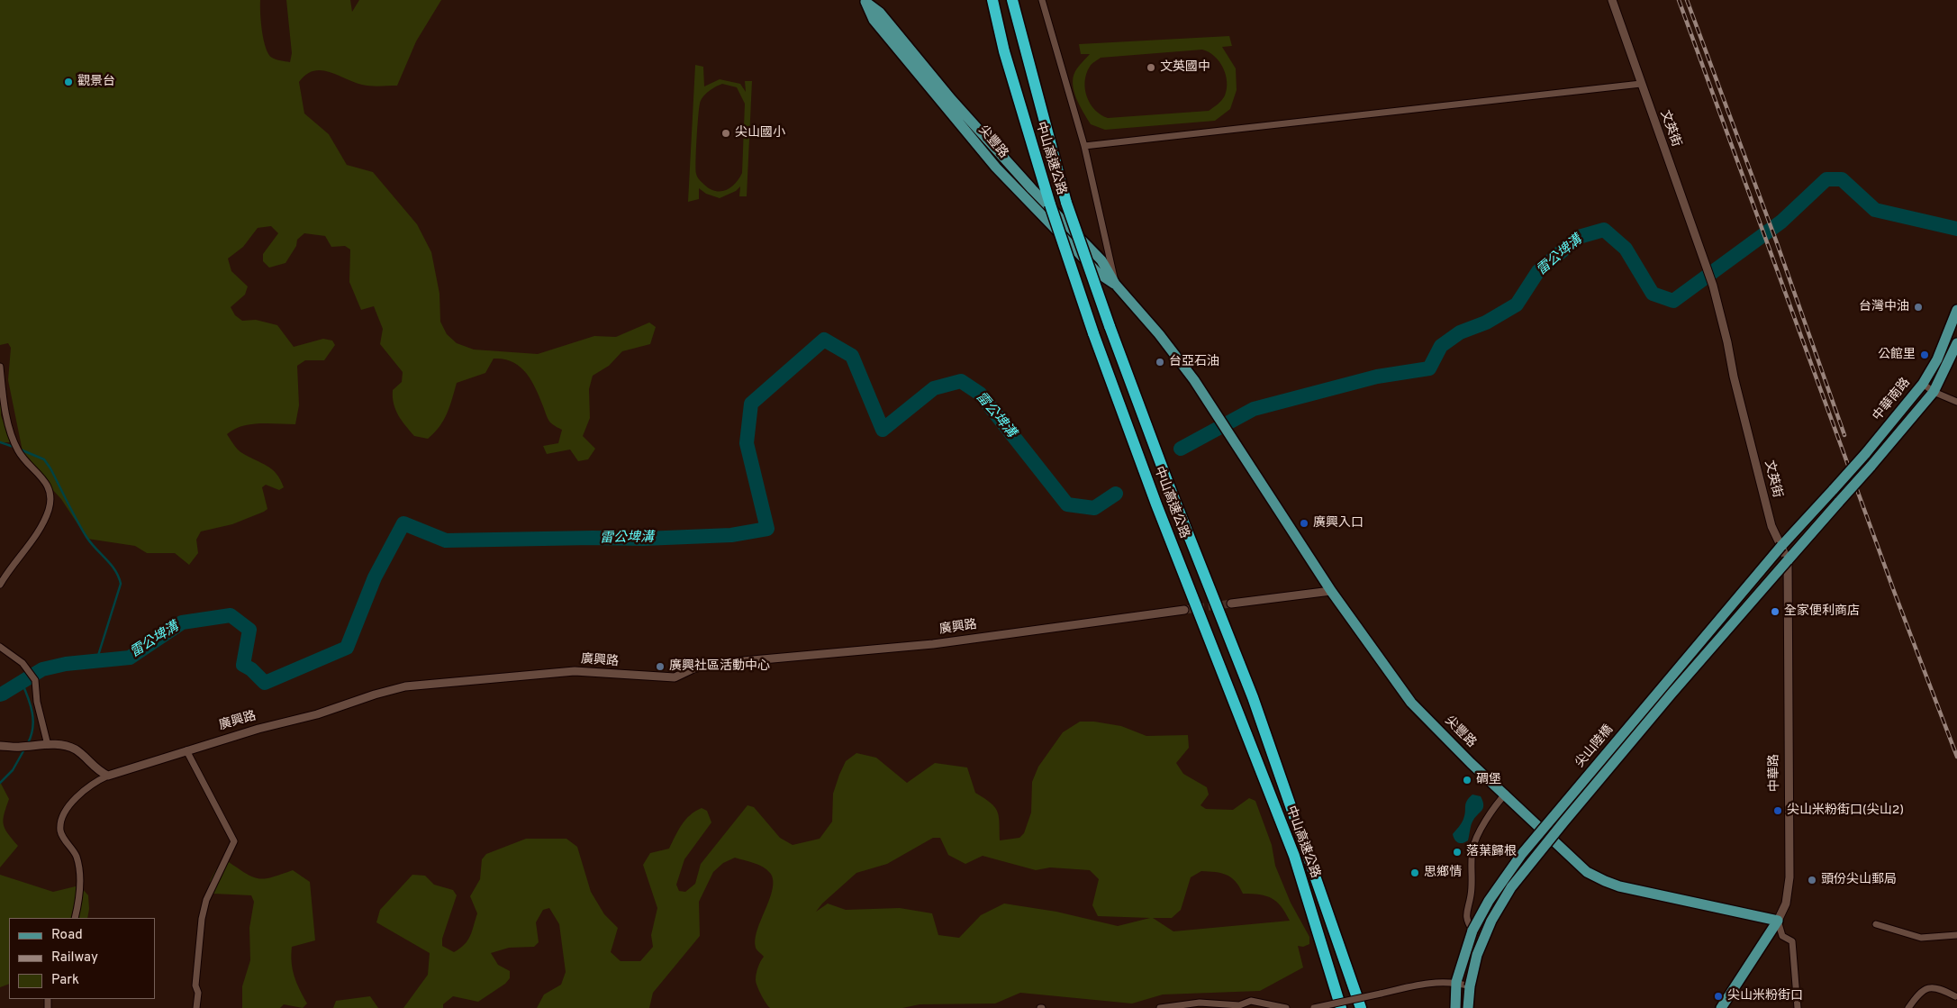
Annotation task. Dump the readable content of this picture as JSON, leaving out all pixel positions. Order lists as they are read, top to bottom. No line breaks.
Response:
{"streets":{"highway":["中山高速公路"],"main road":["尖豐路","中華南路","尖山陸橋","中華路"],"street":["文英街","廣興路"]},"crossings":[["文英街","中華南路"],["文英街","尖山陸橋"],["文英街","中華路"],["尖豐路","中華路"],["中華南路","尖山陸橋"],["中華南路","中華路"],["尖山陸橋","中華路"]],"water":["雷公埤溝"],"places":["文英國中","觀景台","尖山國小","台灣中油","公館里","台亞石油","廣興入口","全家便利商店","廣興社區活動中心","碉堡","尖山米粉街口(尖山2)","落葉歸根","思鄉情","頭份尖山郵局","尖山米粉街口"],"legend":["Road","Railway","Park"]}
